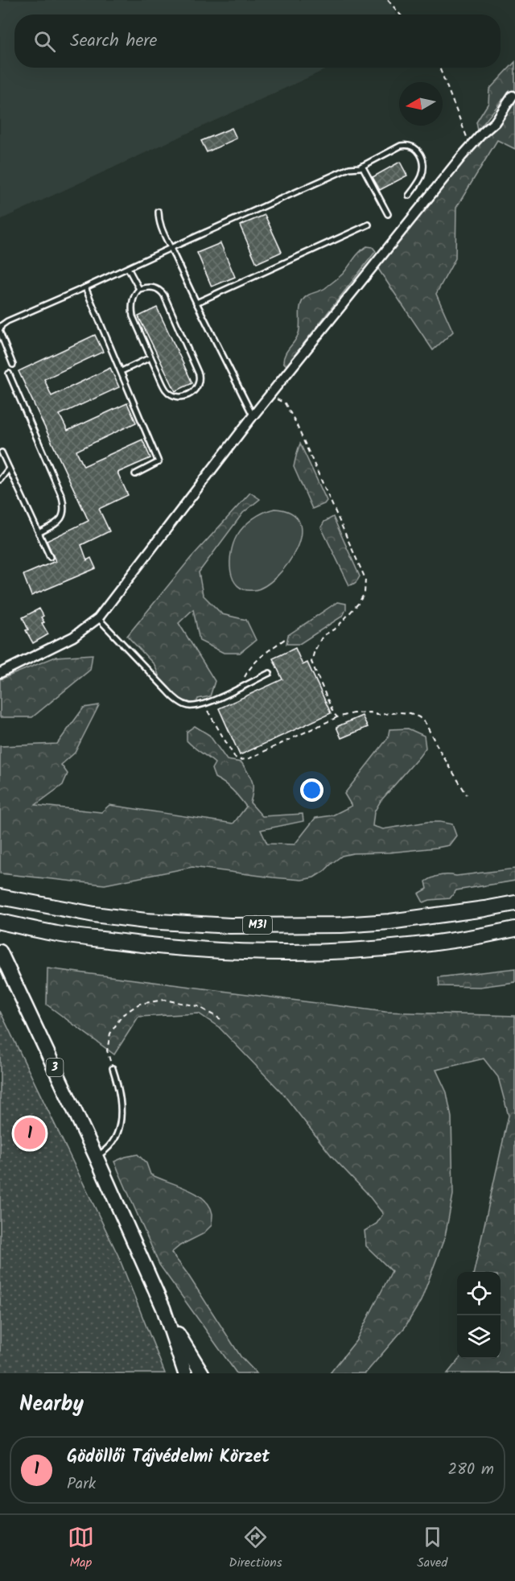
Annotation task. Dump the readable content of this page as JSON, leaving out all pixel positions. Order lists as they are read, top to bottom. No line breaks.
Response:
{"streets":{"highway":["M31"],"main road":["3"]},"north":"left","page":{"search":"Search here","pins":"1","heading":"Nearby","list":[{"mark":"1","name":"Gödöllői Tájvédelmi Körzet","note":"Park","value":"280 m"}],"nav":["Map","Directions","Saved"]}}
